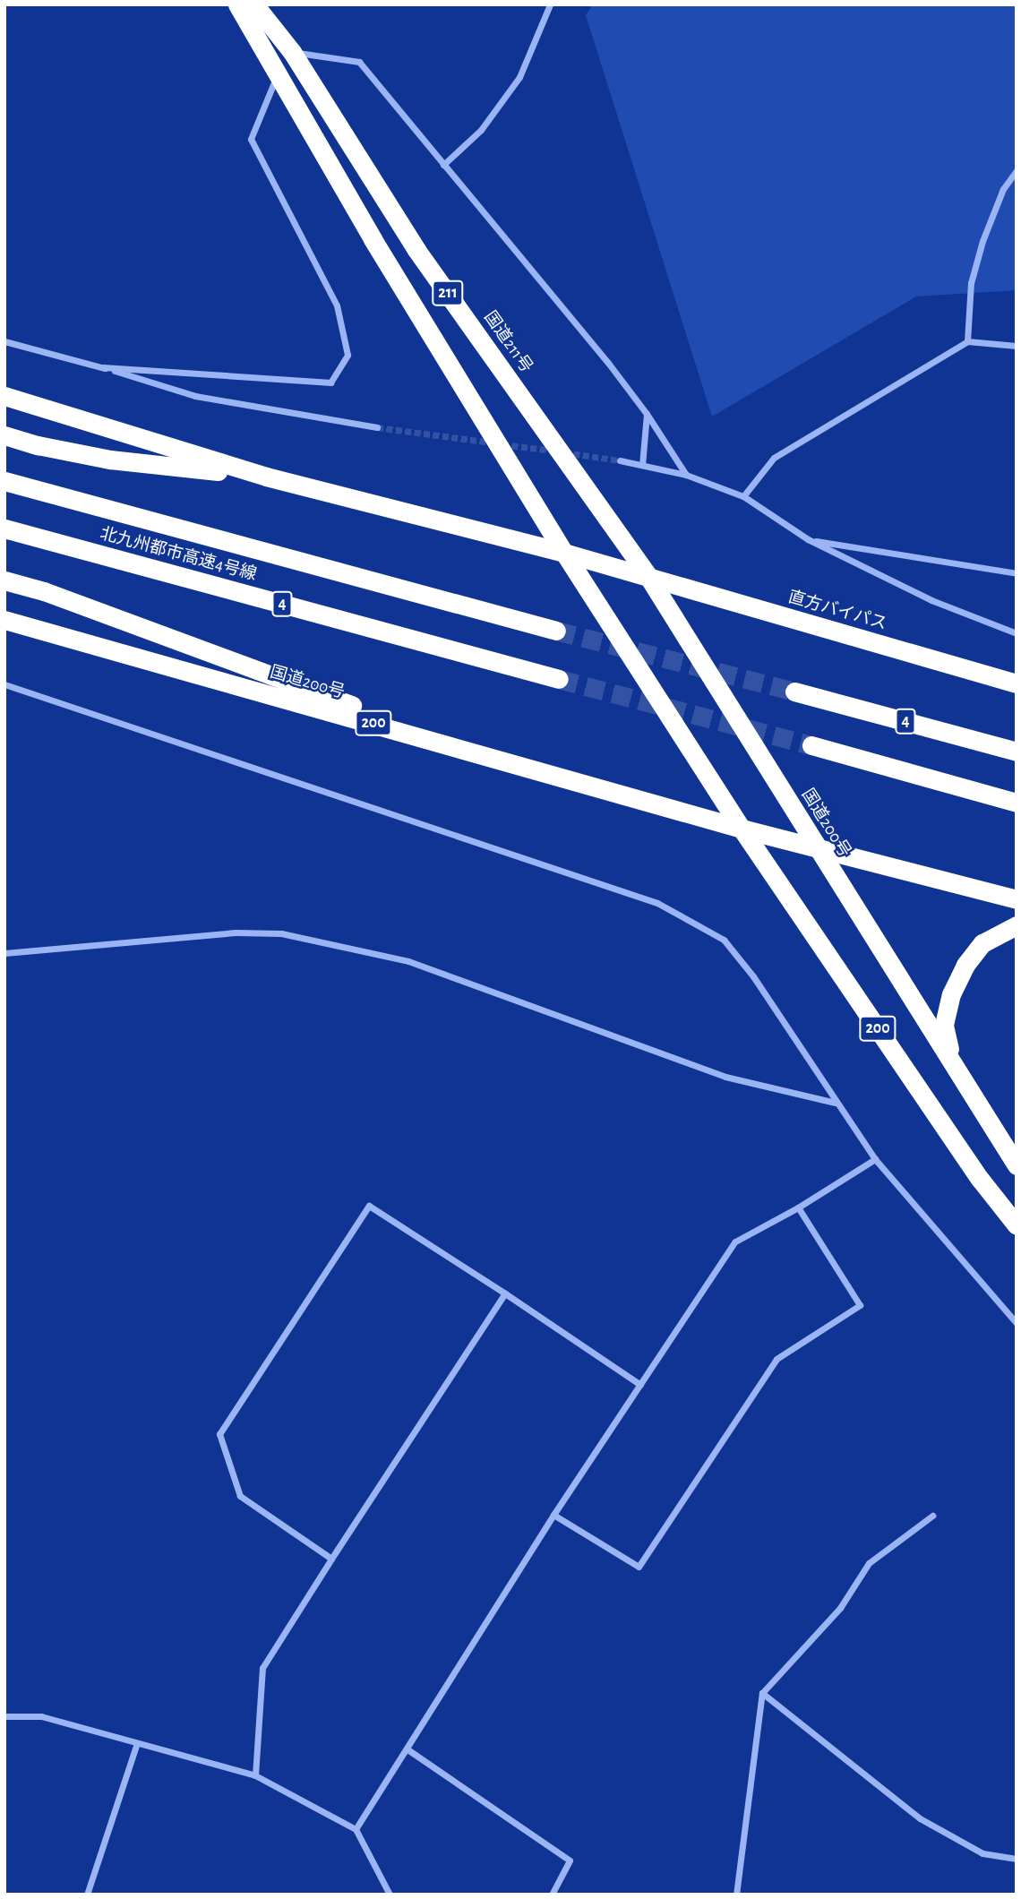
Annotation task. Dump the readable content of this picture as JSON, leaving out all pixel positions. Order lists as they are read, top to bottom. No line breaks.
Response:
{"streets":{"highway":["211","国道211号","北九州都市高速4号線","4","直方バイパス","国道200号","200"]},"crossings":[["211","200"],["国道211号","直方バイパス"],["国道211号","国道200号"],["直方バイパス","国道200号"],["国道200号","200"]]}
